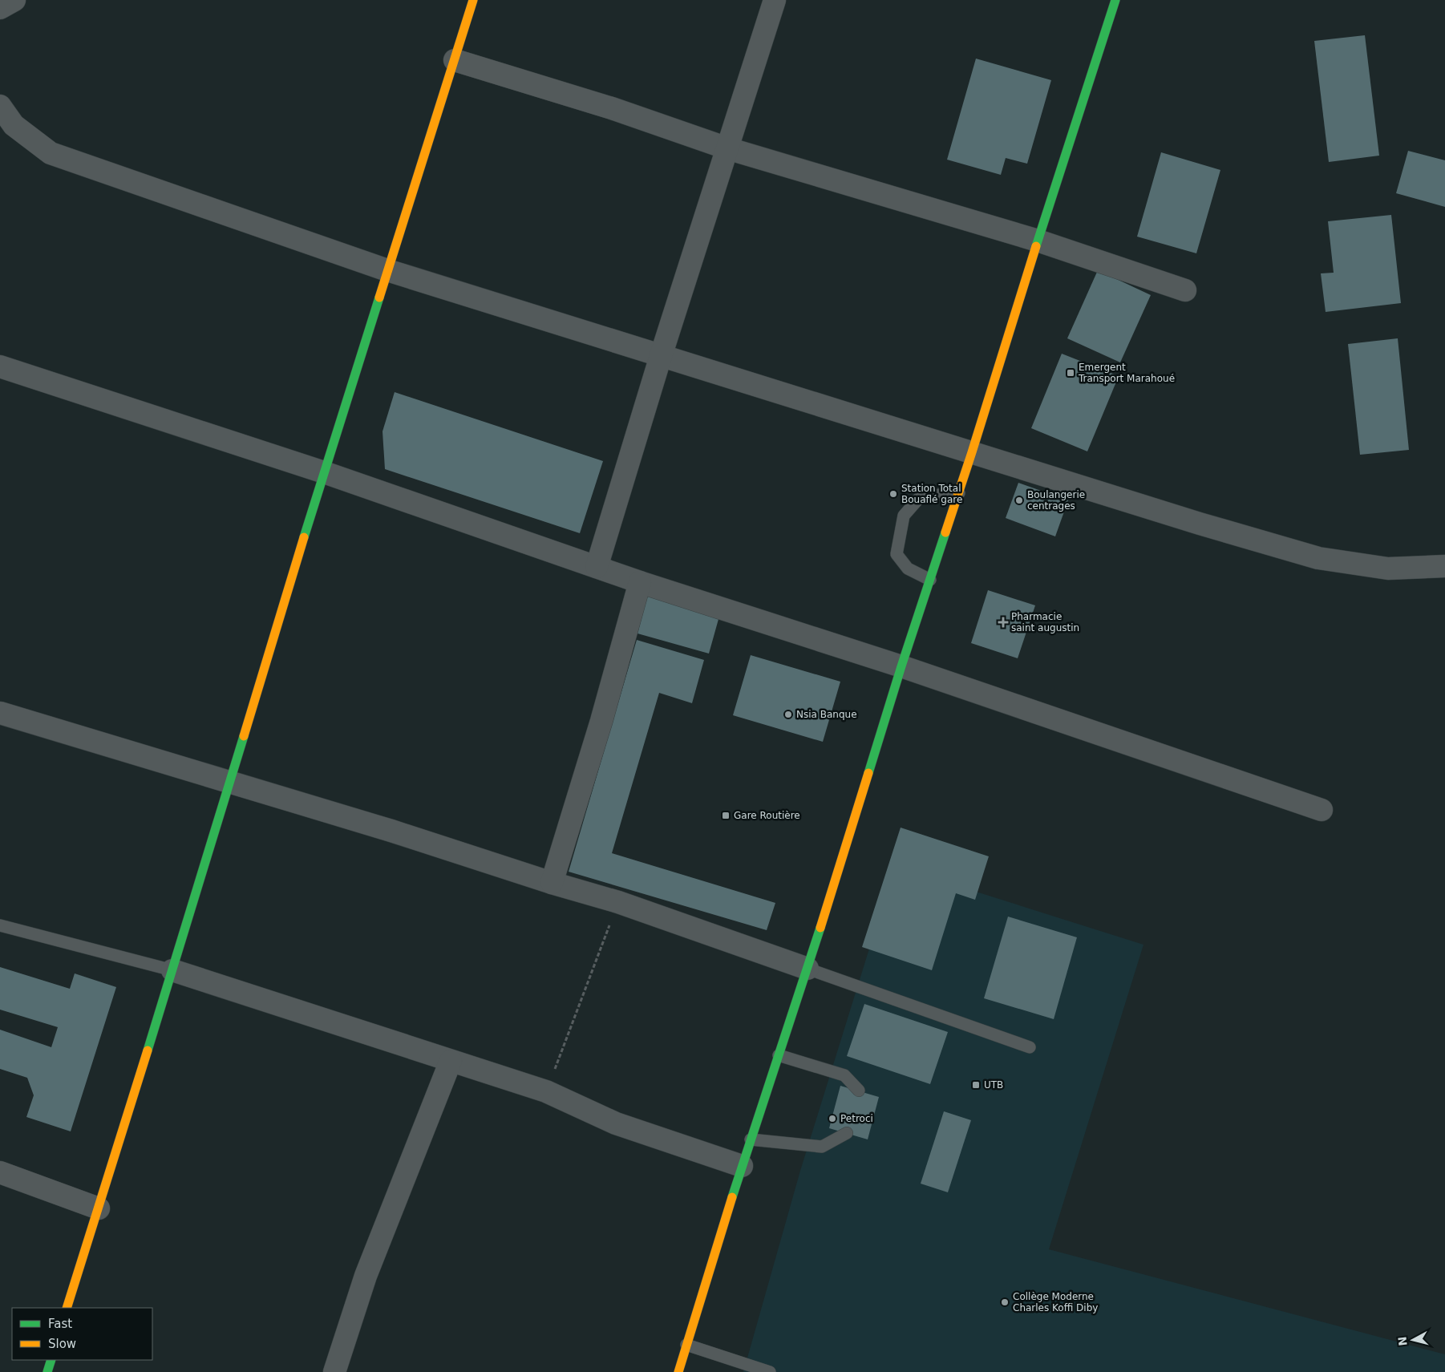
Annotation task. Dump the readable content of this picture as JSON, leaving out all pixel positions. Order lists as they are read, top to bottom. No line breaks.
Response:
{"places":{"transit":["Emergent Transport Marahoué","Gare Routière","UTB"],"other":["Station Total Bouaflé gare","Boulangerie centrages","Nsia Banque","Petroci","Collège Moderne Charles Koffi Diby"],"health":["Pharmacie saint augustin"]},"legend":["Fast","Slow"],"north":"left"}
